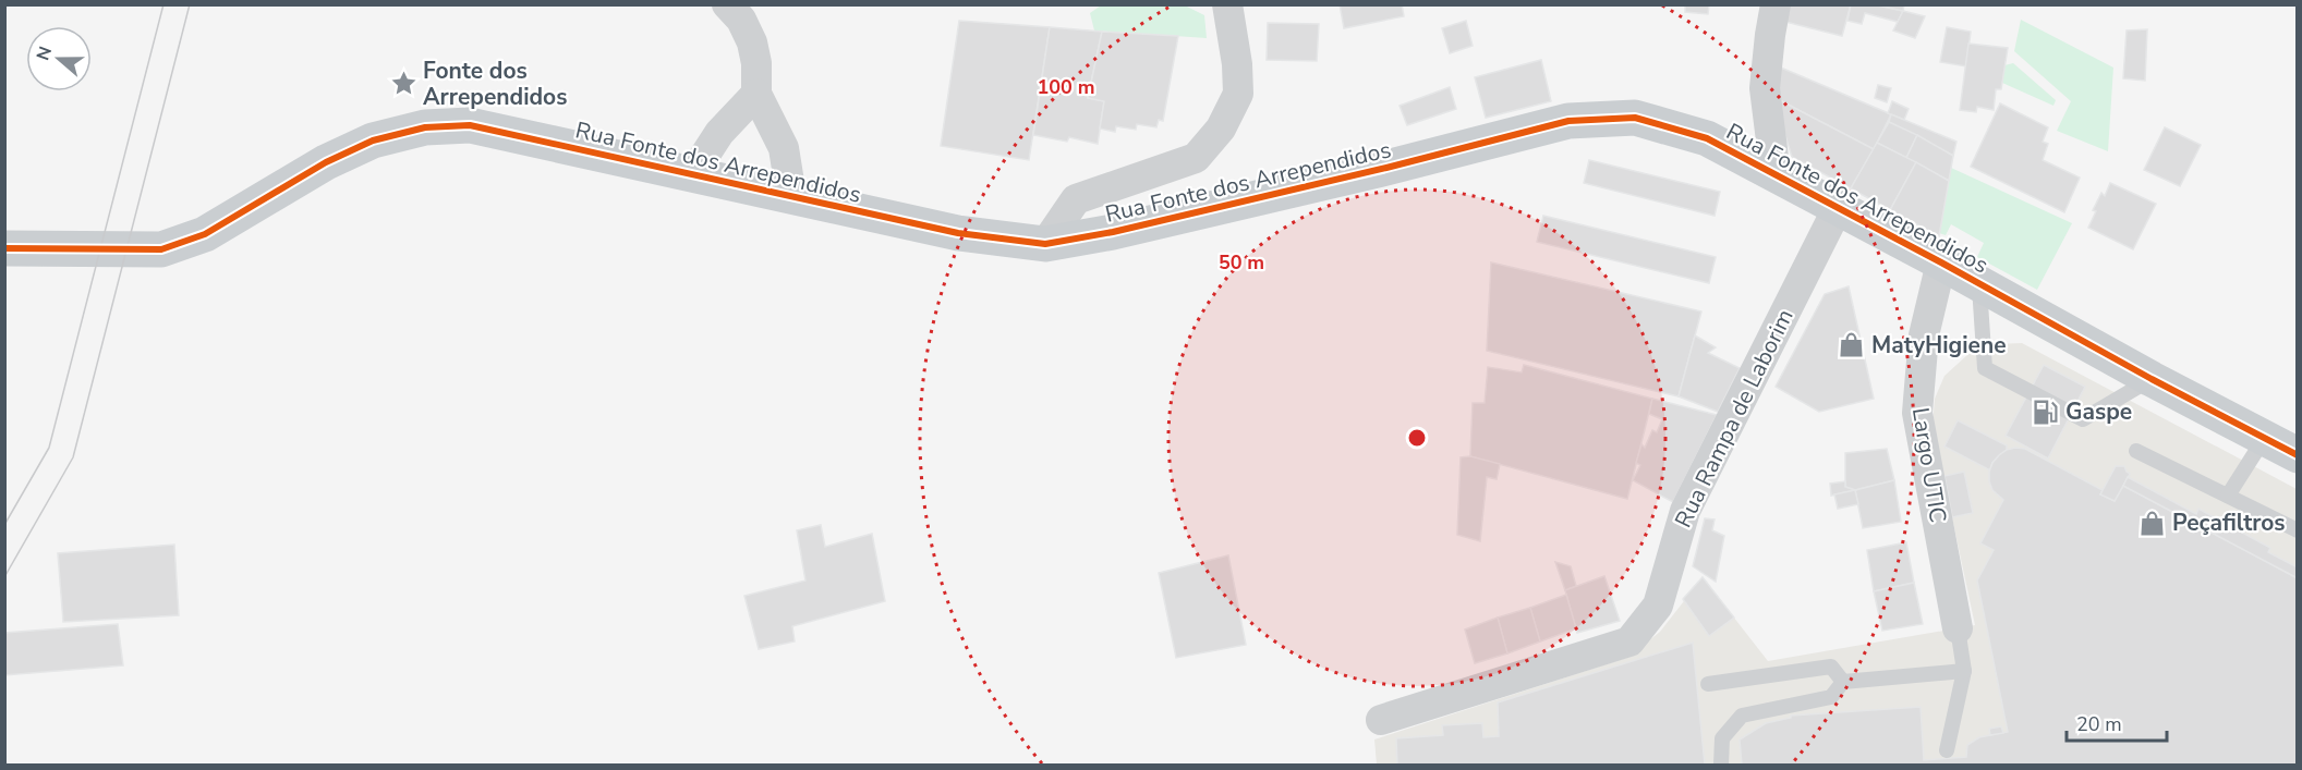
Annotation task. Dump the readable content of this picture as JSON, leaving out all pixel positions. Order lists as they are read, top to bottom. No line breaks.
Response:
{"streets":{"main road":["Rua Fonte dos Arrependidos"],"street":["Rua Rampa de Laborim","Largo UTIC"]},"crossings":[["Rua Fonte dos Arrependidos","Rua Rampa de Laborim"],["Rua Fonte dos Arrependidos","Largo UTIC"]],"places":{"place":["Fonte dos Arrependidos"],"shop":["MatyHigiene","Peçafiltros"],"fuel station":["Gaspe"]},"scale_bar":"20 m","north":"left","rings":["100 m","50 m"]}
